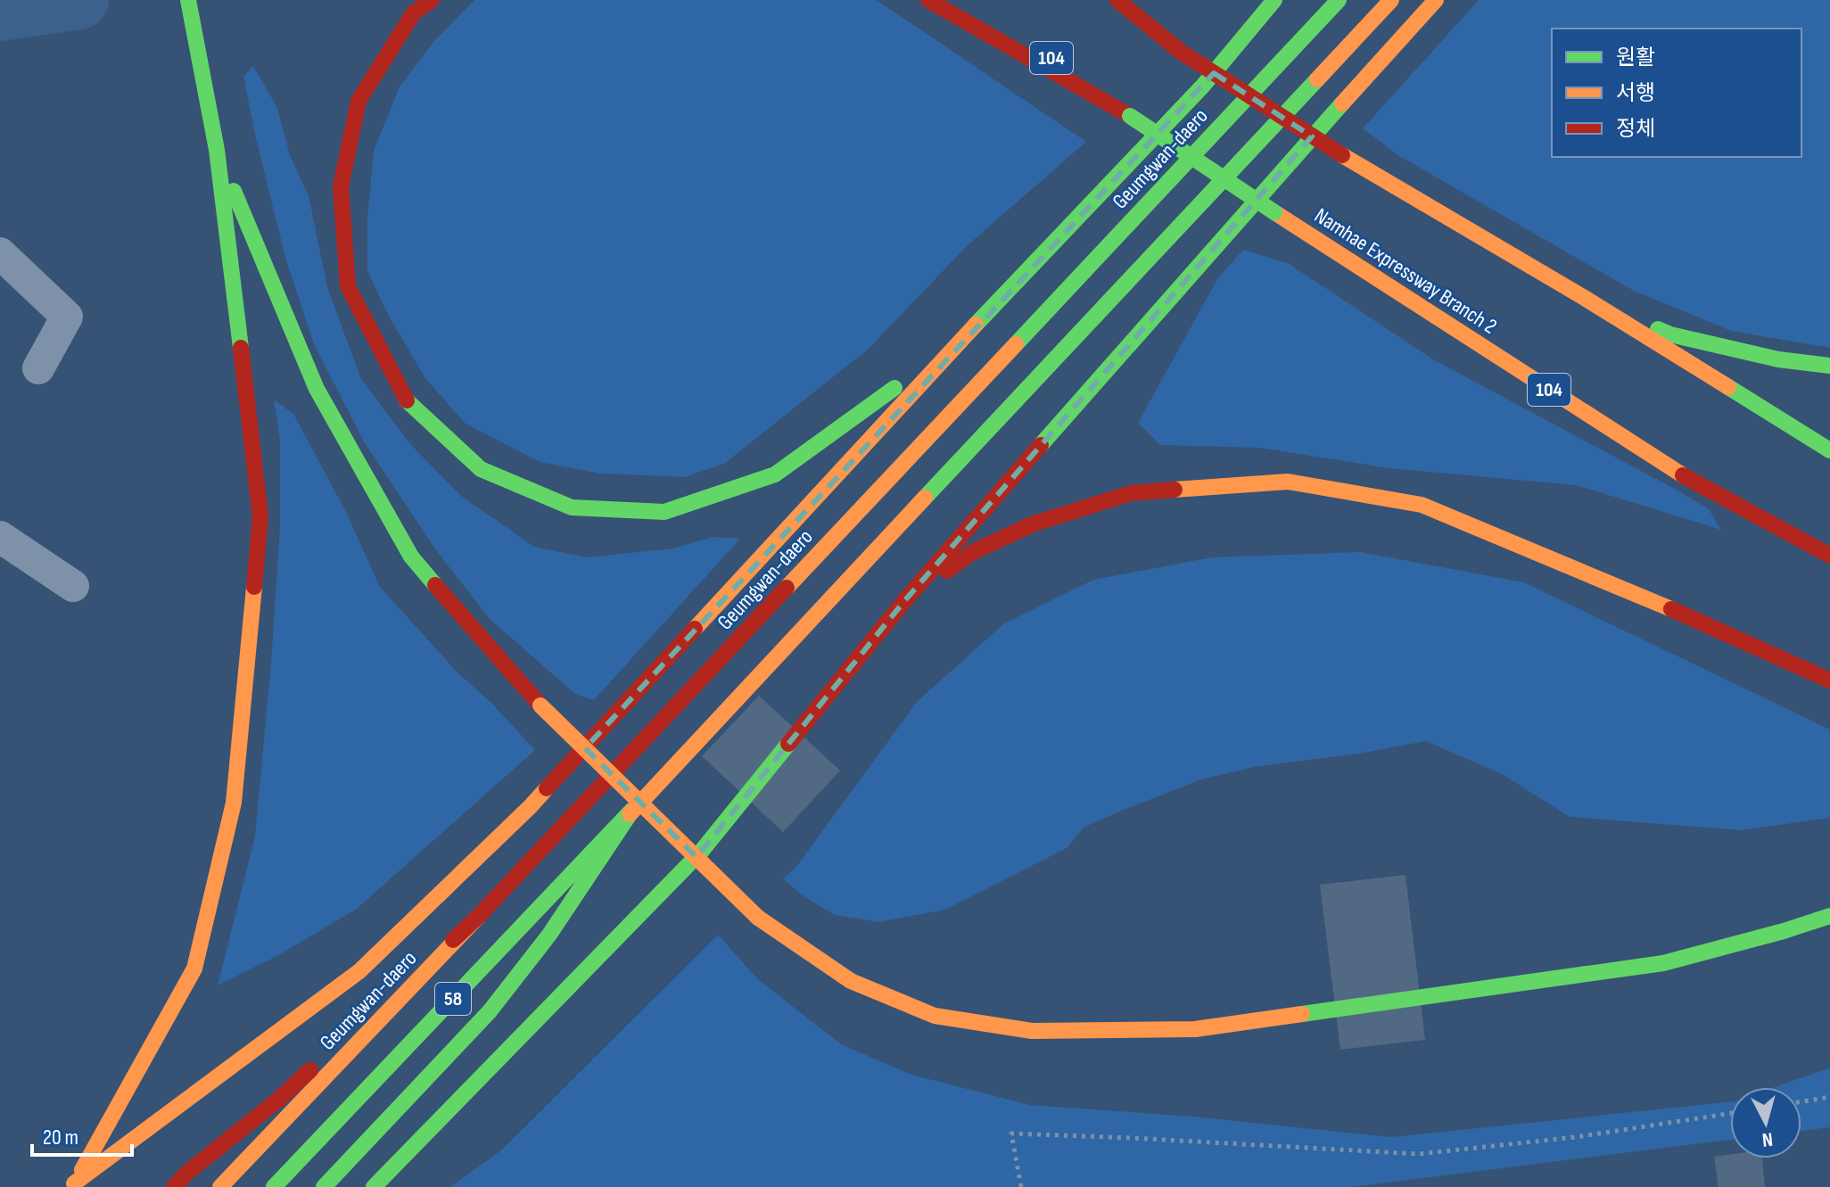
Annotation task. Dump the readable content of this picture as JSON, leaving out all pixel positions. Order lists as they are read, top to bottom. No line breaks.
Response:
{"streets":{"main road":["104","Geumgwan-daero","Namhae Expressway Branch 2","58"]},"legend":["원활","서행","정체"],"scale_bar":"20 m","north":"bottom"}
